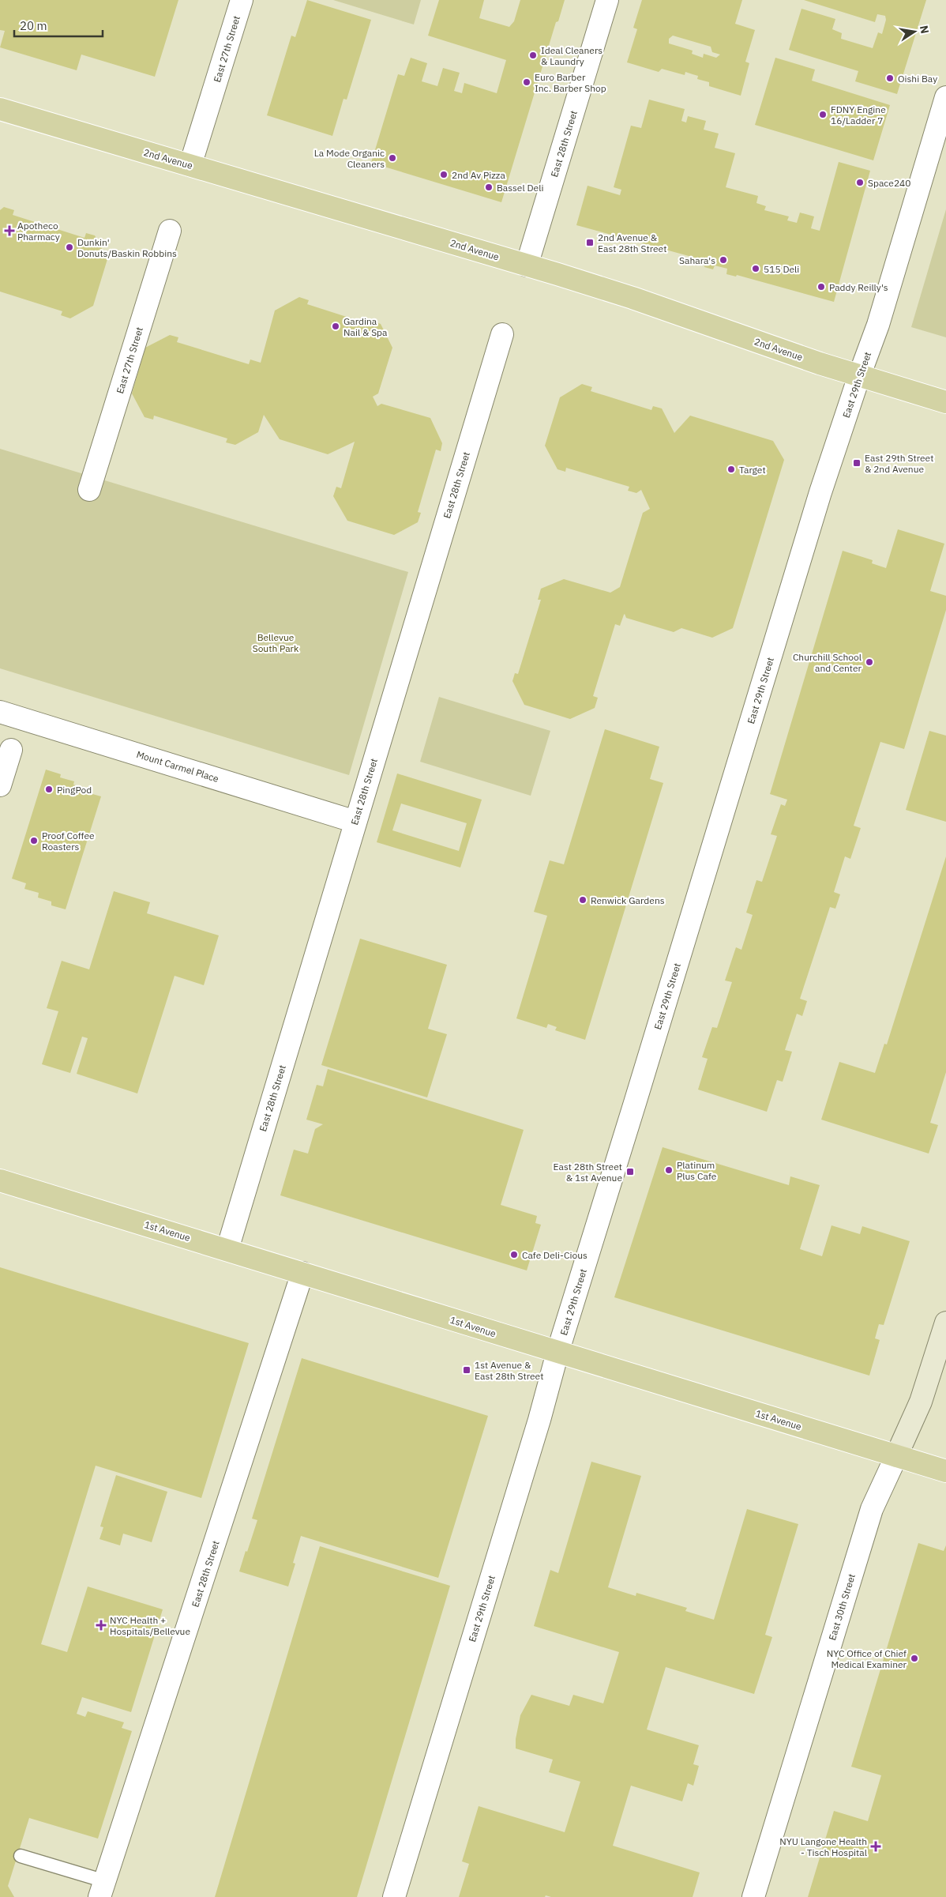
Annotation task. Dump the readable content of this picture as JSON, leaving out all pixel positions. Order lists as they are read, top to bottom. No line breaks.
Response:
{"streets":{"main road":["2nd Avenue","1st Avenue","East 30th Street"],"street":["East 27th Street","East 28th Street","East 29th Street","Mount Carmel Place"]},"crossings":[["East 27th Street","2nd Avenue"],["East 28th Street","2nd Avenue"],["East 28th Street","Mount Carmel Place"],["East 28th Street","1st Avenue"],["2nd Avenue","East 29th Street"],["East 29th Street","1st Avenue"],["1st Avenue","East 30th Street"]],"parks":["Bellevue South Park"],"places":{"other":["Ideal Cleaners & Laundry","Oishi Bay","Euro Barber Inc. Barber Shop","FDNY Engine 16/Ladder 7","La Mode Organic Cleaners","2nd Av Pizza","Space240","Bassel Deli","Dunkin' Donuts/Baskin Robbins","Sahara's","515 Deli","Paddy Reilly's","Gardina Nail & Spa","Target","Churchill School and Center","PingPod","Proof Coffee Roasters","Renwick Gardens","Platinum Plus Cafe","Cafe Deli-Cious","NYC Office of Chief Medical Examiner"],"health":["Apotheco Pharmacy","NYC Health + Hospitals/Bellevue","NYU Langone Health - Tisch Hospital"],"transit":["2nd Avenue & East 28th Street","East 29th Street & 2nd Avenue","East 28th Street & 1st Avenue","1st Avenue & East 28th Street"]},"scale_bar":"20 m","north":"right"}
